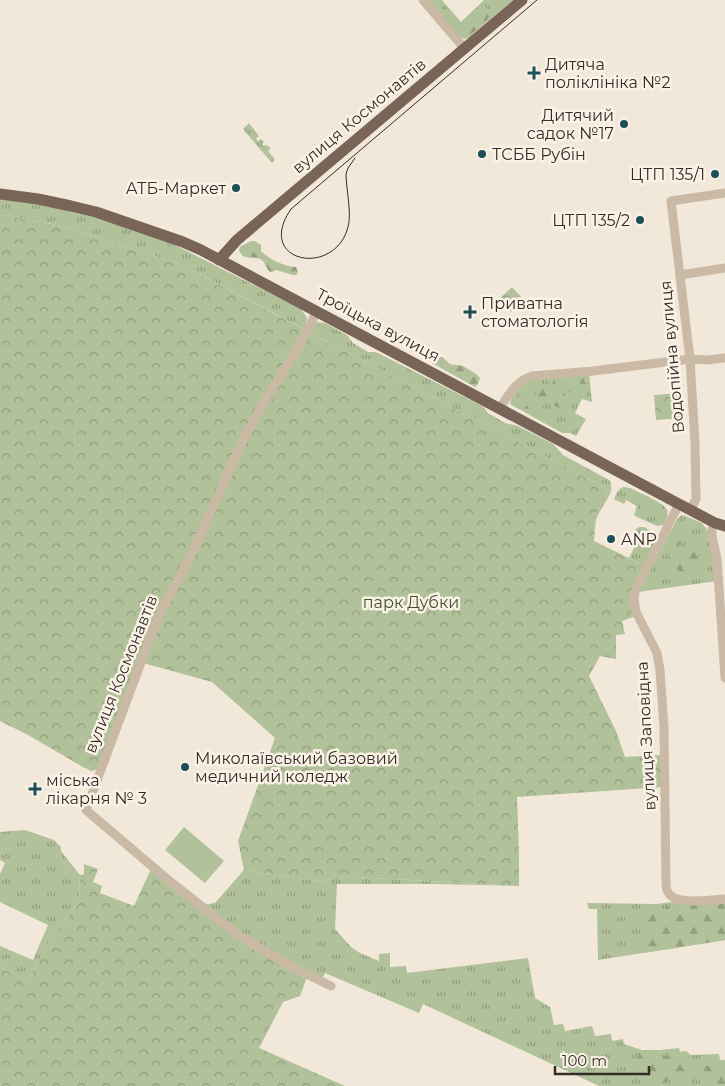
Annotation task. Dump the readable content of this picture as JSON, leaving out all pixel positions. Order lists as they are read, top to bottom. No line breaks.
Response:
{"streets":{"main road":["вулиця Космонавтів","Троїцька вулиця"],"street":["Водопійна вулиця","вулиця Заповідна"]},"crossings":[["вулиця Космонавтів","Троїцька вулиця"],["Троїцька вулиця","Водопійна вулиця"],["Троїцька вулиця","вулиця Заповідна"],["Водопійна вулиця","вулиця Заповідна"]],"parks":["парк Дубки"],"places":{"health":["Дитяча поліклініка №2","Приватна стоматологія","міська лікарня № 3"],"other":["Дитячий садок №17","ТСББ Рубін","ЦТП 135/1","АТБ-Маркет","ЦТП 135/2","ANP","Миколаївський базовий медичний коледж"]},"scale_bar":"100 m"}
